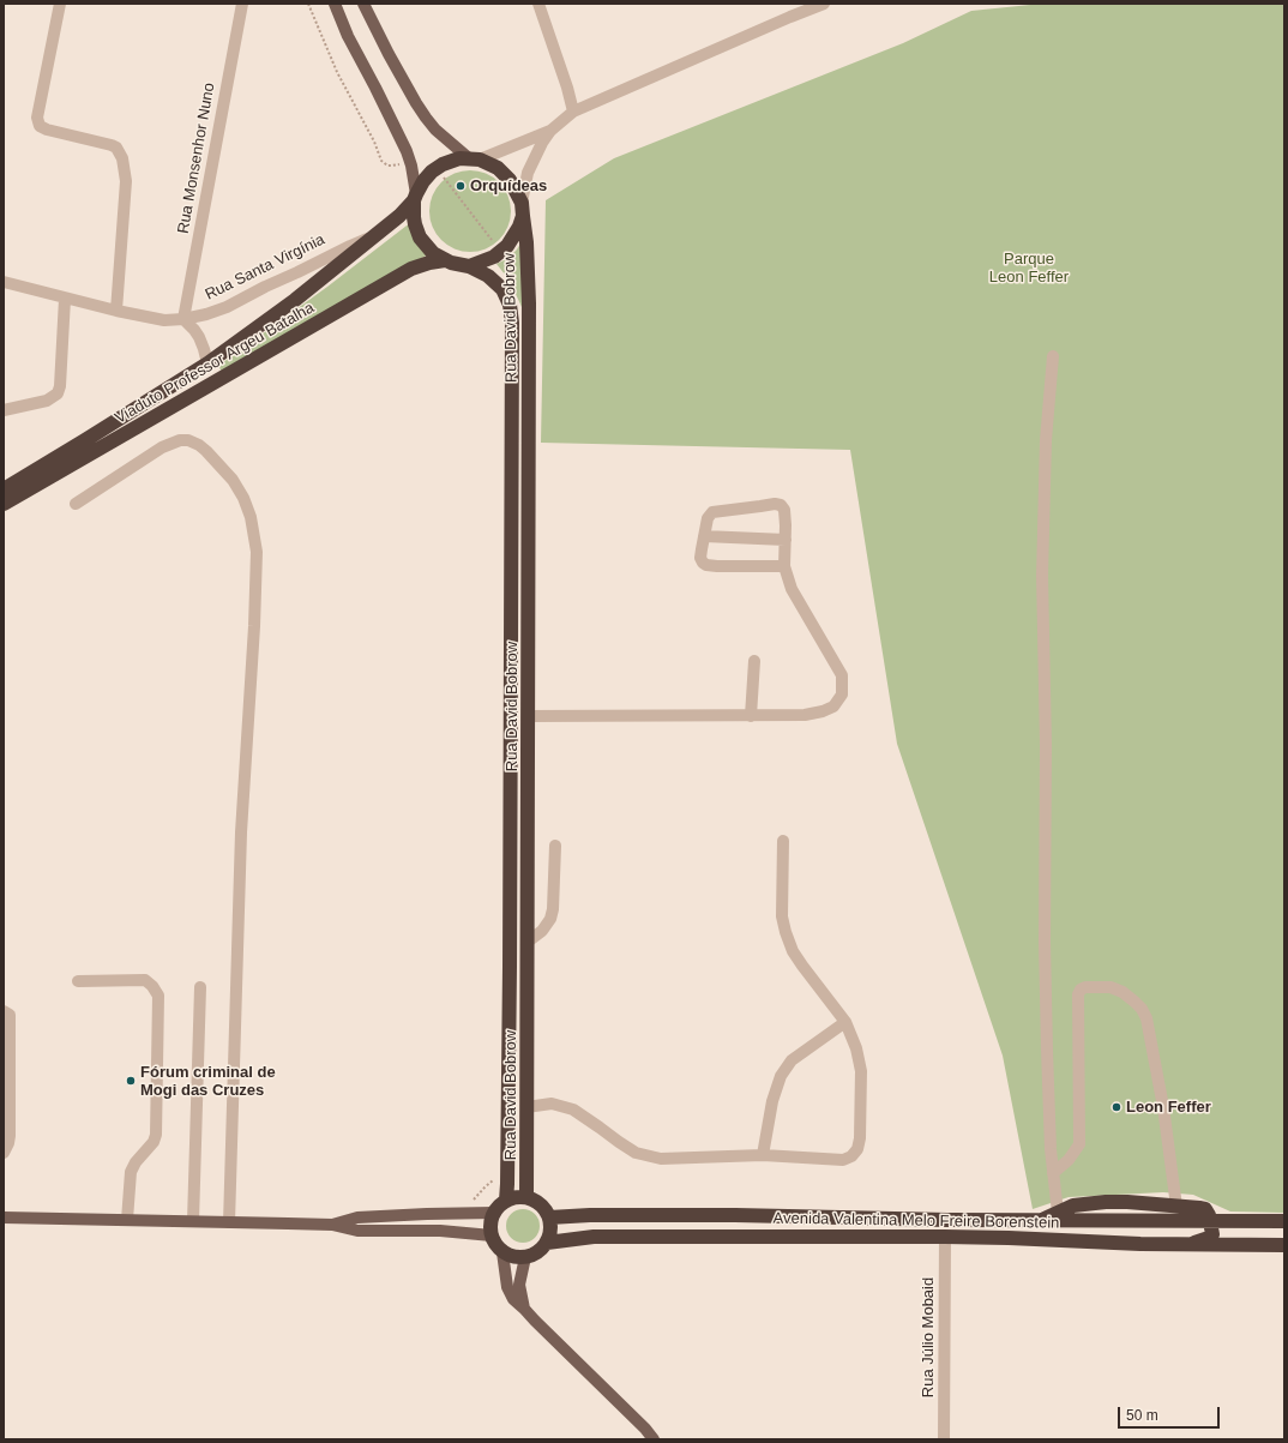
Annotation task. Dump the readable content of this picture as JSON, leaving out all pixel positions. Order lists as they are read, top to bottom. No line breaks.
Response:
{"streets":{"highway":["Rua Santa Virgínia","Rua David Bobrow","Viaduto Professor Argeu Batalha","Avenida Valentina Melo Freire Borenstein"],"street":["Rua Monsenhor Nuno","Rua Júlio Mobaid"]},"crossings":[["Rua Monsenhor Nuno","Rua Santa Virgínia"],["Rua Santa Virgínia","Rua David Bobrow"],["Rua Santa Virgínia","Viaduto Professor Argeu Batalha"],["Rua David Bobrow","Viaduto Professor Argeu Batalha"],["Rua David Bobrow","Avenida Valentina Melo Freire Borenstein"],["Avenida Valentina Melo Freire Borenstein","Rua Júlio Mobaid"]],"parks":["Parque Leon Feffer"],"places":["Orquídeas","Fórum criminal de Mogi das Cruzes","Leon Feffer"],"scale_bar":"50 m"}
